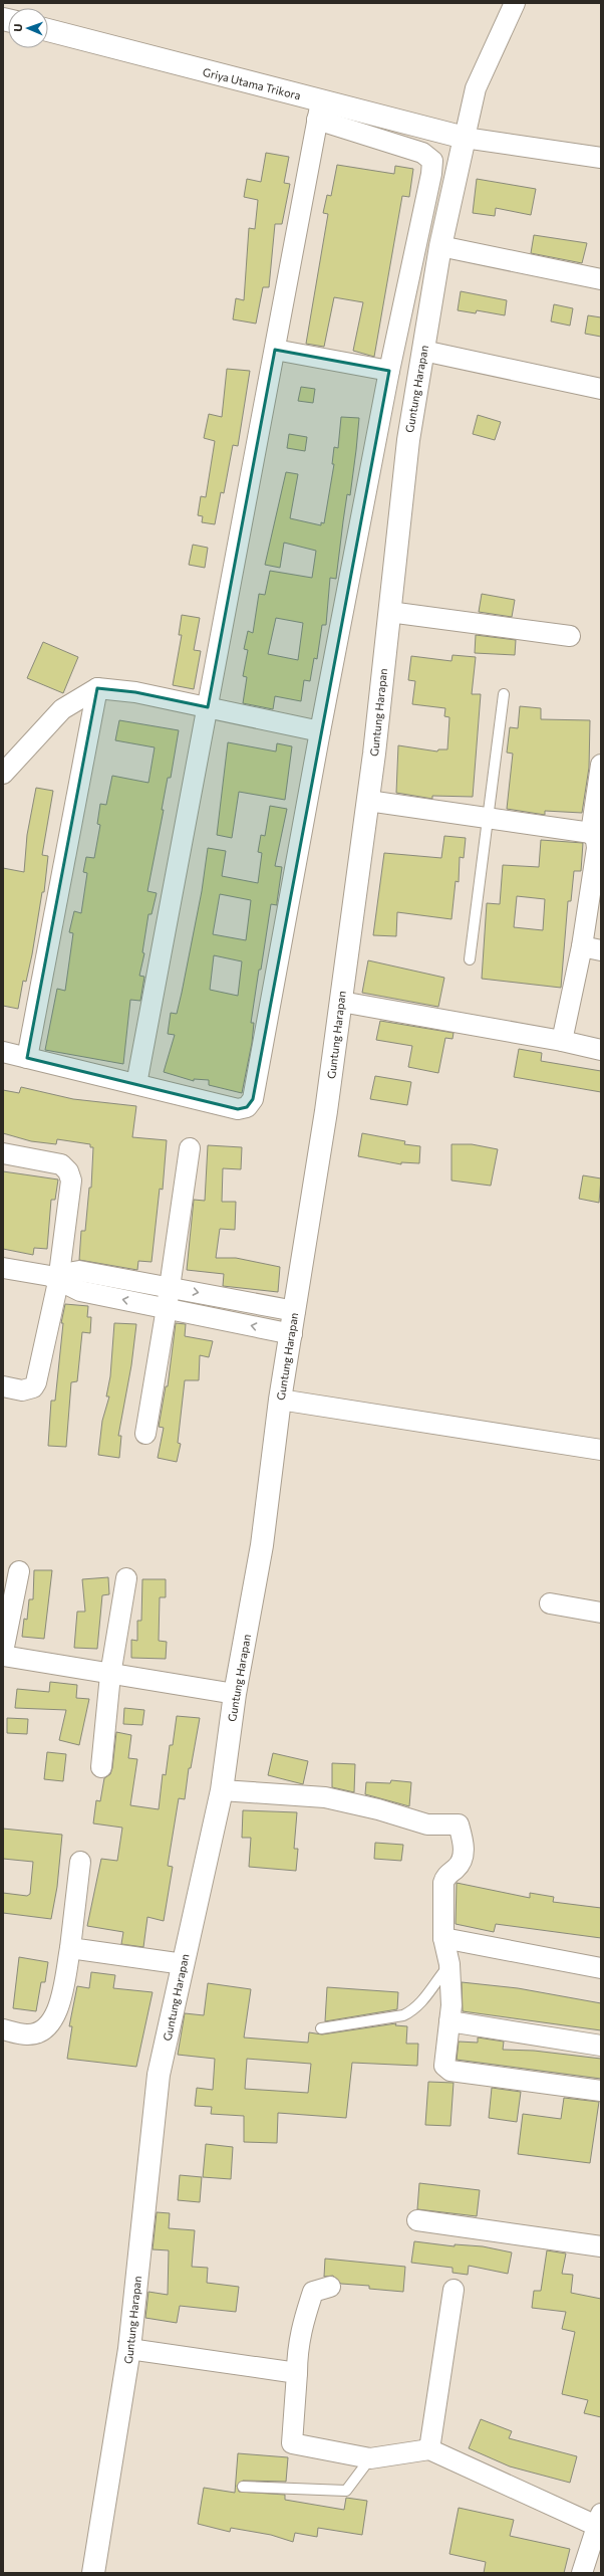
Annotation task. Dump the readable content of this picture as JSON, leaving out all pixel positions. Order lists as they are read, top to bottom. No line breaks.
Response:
{"streets":{"street":["Griya Utama Trikora","Guntung Harapan"]},"crossings":[["Griya Utama Trikora","Guntung Harapan"]],"north":"left"}
